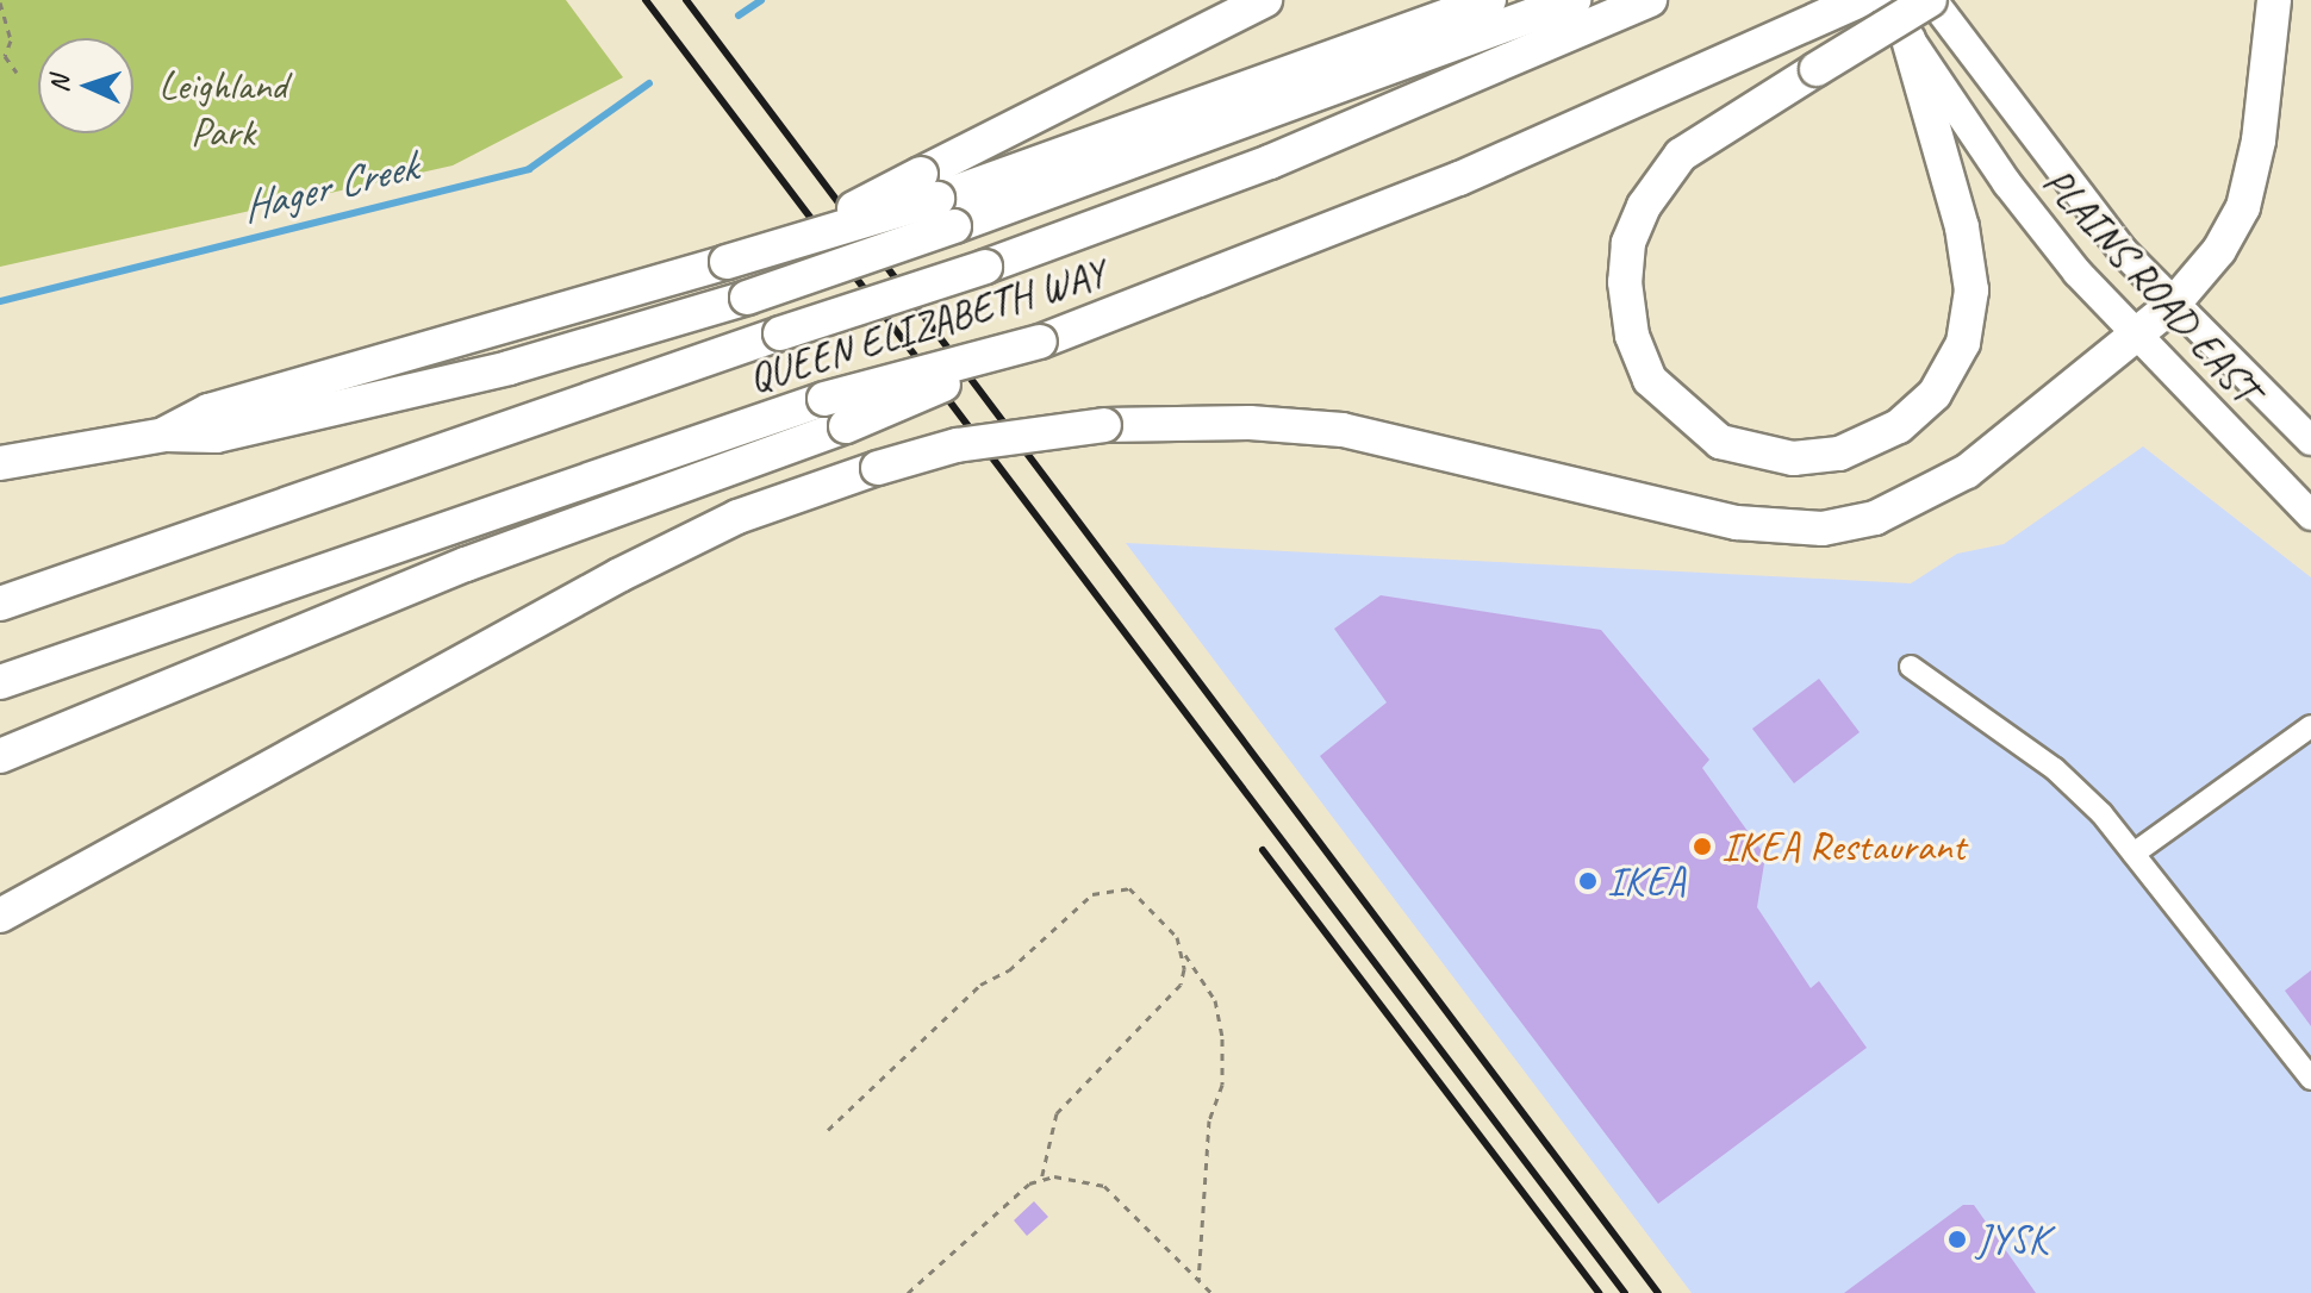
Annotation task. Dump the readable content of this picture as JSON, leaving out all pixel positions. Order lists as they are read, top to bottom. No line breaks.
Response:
{"streets":{"highway":["QUEEN ELIZABETH WAY"],"main road":["PLAINS ROAD EAST"]},"water":["Hager Creek"],"parks":["Leighland Park"],"places":["IKEA Restaurant","IKEA","JYSK"],"north":"left"}
